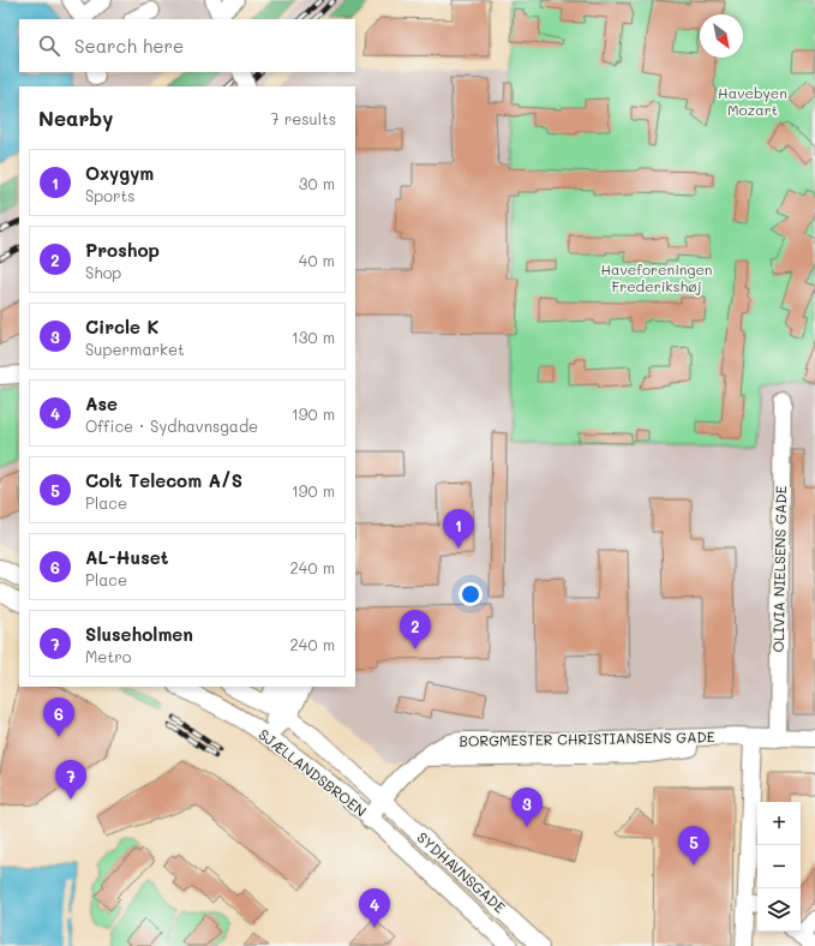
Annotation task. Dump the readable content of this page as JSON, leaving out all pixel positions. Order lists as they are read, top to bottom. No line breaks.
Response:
{"streets":{"street":["OLIVIA NIELSENS GADE","BORGMESTER CHRISTIANSENS GADE","SJÆLLANDSBROEN","SYDHAVNSGADE"]},"crossings":[["OLIVIA NIELSENS GADE","BORGMESTER CHRISTIANSENS GADE"],["BORGMESTER CHRISTIANSENS GADE","SJÆLLANDSBROEN"],["BORGMESTER CHRISTIANSENS GADE","SYDHAVNSGADE"],["SJÆLLANDSBROEN","SYDHAVNSGADE"]],"parks":["Havebyen Mozart","Haveforeningen Frederikshøj"],"north":"bottom right","page":{"search":"Search here","heading":["Nearby","7 results"],"list":[{"mark":"1","name":"Oxygym","note":"Sports","value":"30 m"},{"mark":"2","name":"Proshop","note":"Shop","value":"40 m"},{"mark":"3","name":"Circle K","note":"Supermarket","value":"130 m"},{"mark":"4","name":"Ase","note":"Office · Sydhavnsgade","value":"190 m"},{"mark":"5","name":"Colt Telecom A/S","note":"Place","value":"190 m"},{"mark":"6","name":"AL-Huset","note":"Place","value":"240 m"},{"mark":"7","name":"Sluseholmen","note":"Metro","value":"240 m"}],"pins":["1","2","6","7","3","5","4"],"map_buttons":["+","−"]}}
